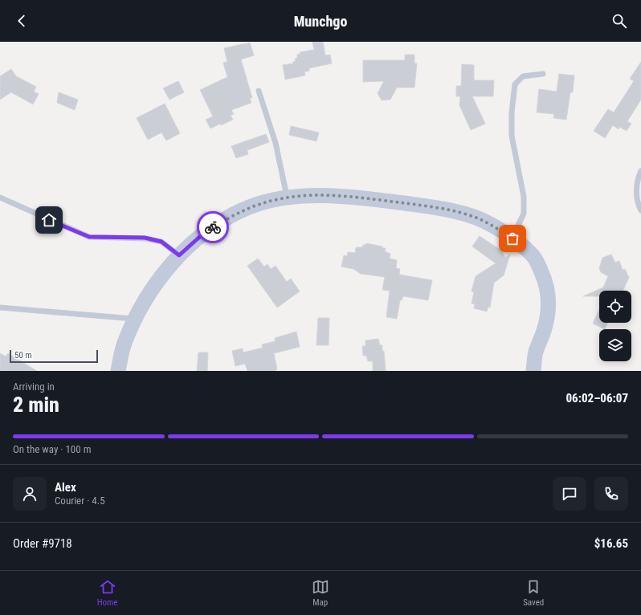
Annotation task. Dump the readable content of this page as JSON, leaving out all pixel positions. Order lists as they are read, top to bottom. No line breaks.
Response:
{"scale_bar":"50 m","page":{"header":"Munchgo","scale":"50 m","heading":["2 min","Arriving in","06:02–06:07"],"panel":["Alex","Courier · 4.5","Order #9718","$16.65"],"bar":"On the way · 100 m","tabs":["Home","Map","Saved"]}}
